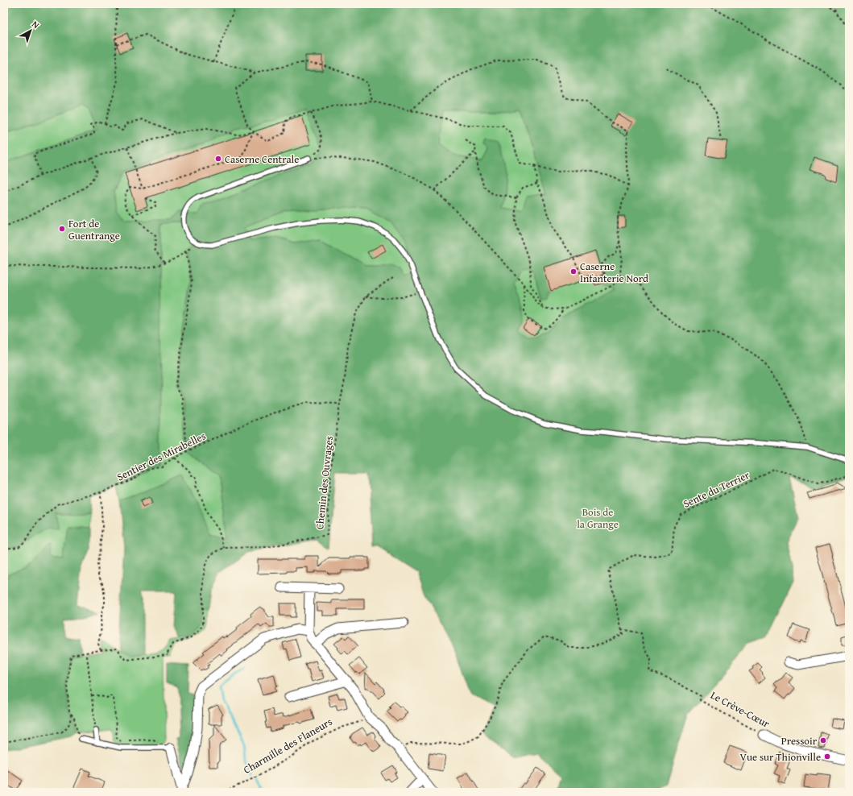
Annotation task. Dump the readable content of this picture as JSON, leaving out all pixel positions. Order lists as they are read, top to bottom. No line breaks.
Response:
{"streets":{"street":["Le Crève-Cœur"],"path":["Sentier des Mirabelles","Chemin des Ouvrages","Sente du Terrier","Charmille des Flaneurs"]},"crossings":[["Sentier des Mirabelles","Chemin des Ouvrages"],["Sente du Terrier","Le Crève-Cœur"]],"parks":["Bois de la Grange"],"places":["Caserne Centrale","Fort de Guentrange","Caserne Infanterie Nord","Pressoir","Vue sur Thionville"],"north":"top right"}
